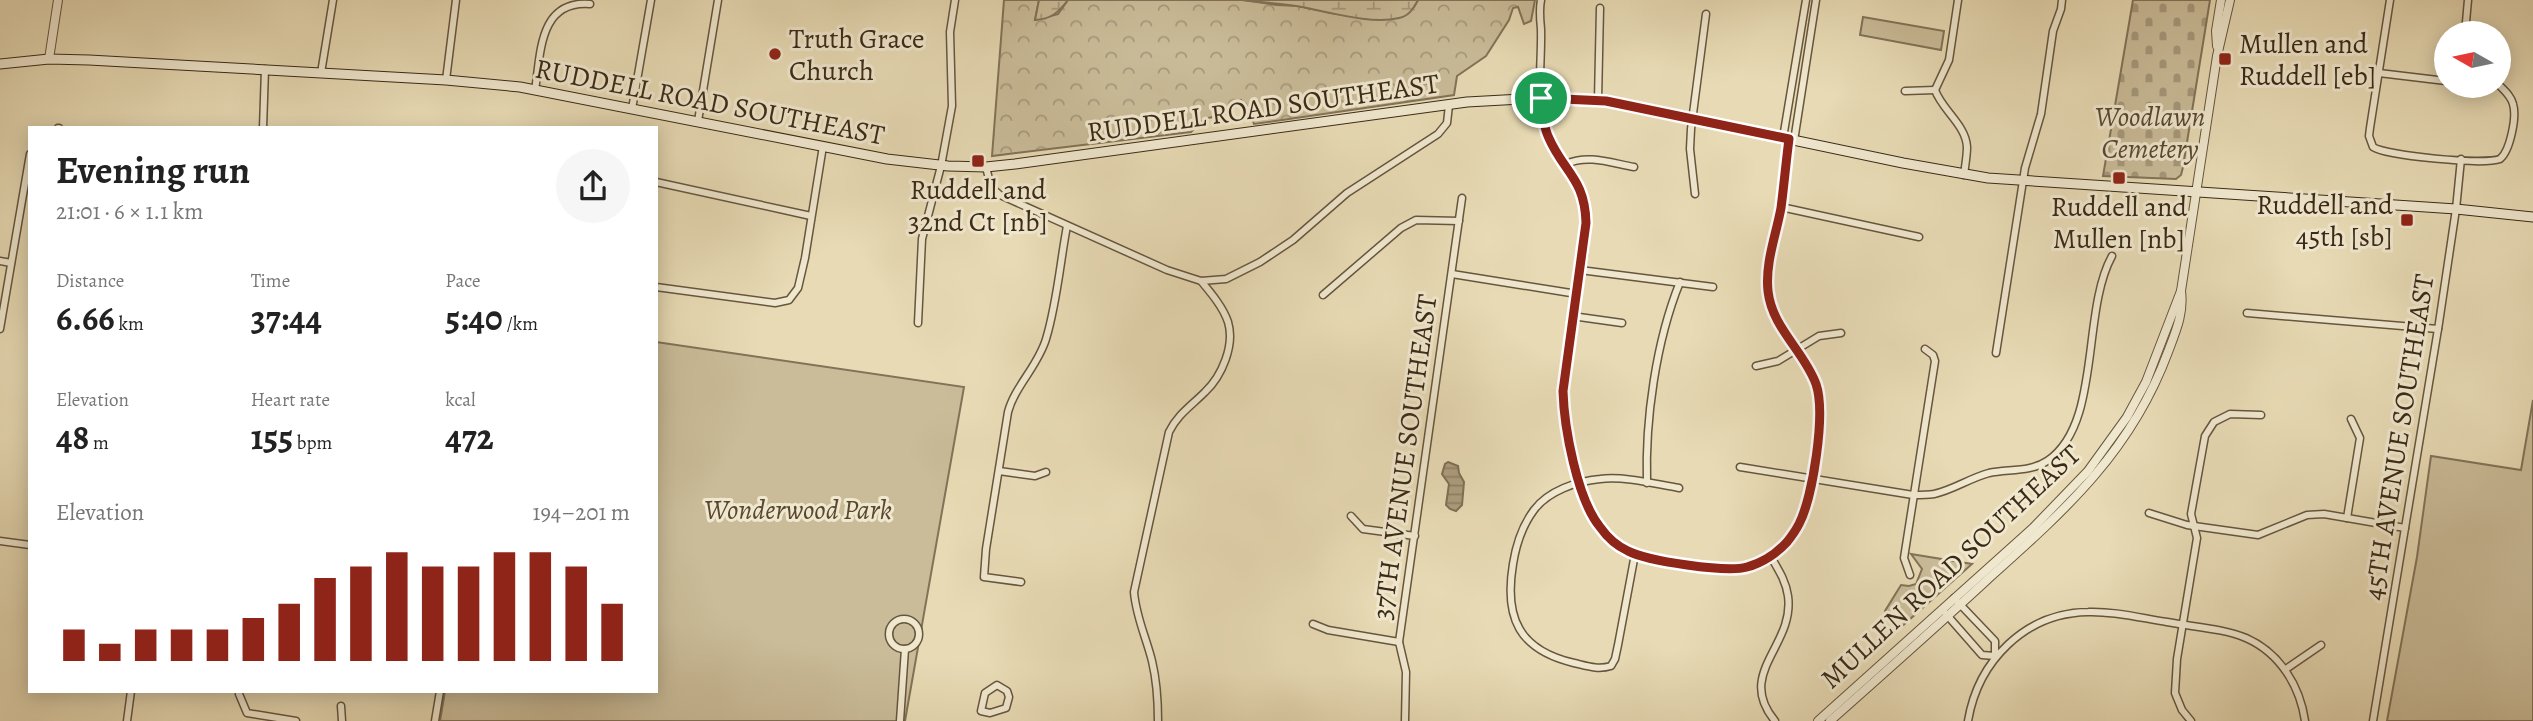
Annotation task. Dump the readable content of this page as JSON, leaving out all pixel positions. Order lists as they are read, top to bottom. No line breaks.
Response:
{"streets":{"main road":["RUDDELL ROAD SOUTHEAST"],"street":["45TH AVENUE SOUTHEAST","37TH AVENUE SOUTHEAST","MULLEN ROAD SOUTHEAST"]},"crossings":[["RUDDELL ROAD SOUTHEAST","45TH AVENUE SOUTHEAST"],["RUDDELL ROAD SOUTHEAST","MULLEN ROAD SOUTHEAST"]],"parks":["Woodlawn Cemetery","Wonderwood Park"],"places":{"other":["Truth Grace Church"],"transit":["Mullen and Ruddell [eb]","Ruddell and 32nd Ct [nb]","Ruddell and Mullen [nb]","Ruddell and 45th [sb]"]},"north":"left","page":{"heading":["Evening run","21:01 · 6 × 1.1 km"],"stats":[["Distance","6.66 km"],["Time","37:44"],["Pace","5:40 /km"],["Elevation","48 m"],["Heart rate","155 bpm"],["kcal","472"]],"chart":["Elevation","194–201 m"]}}
